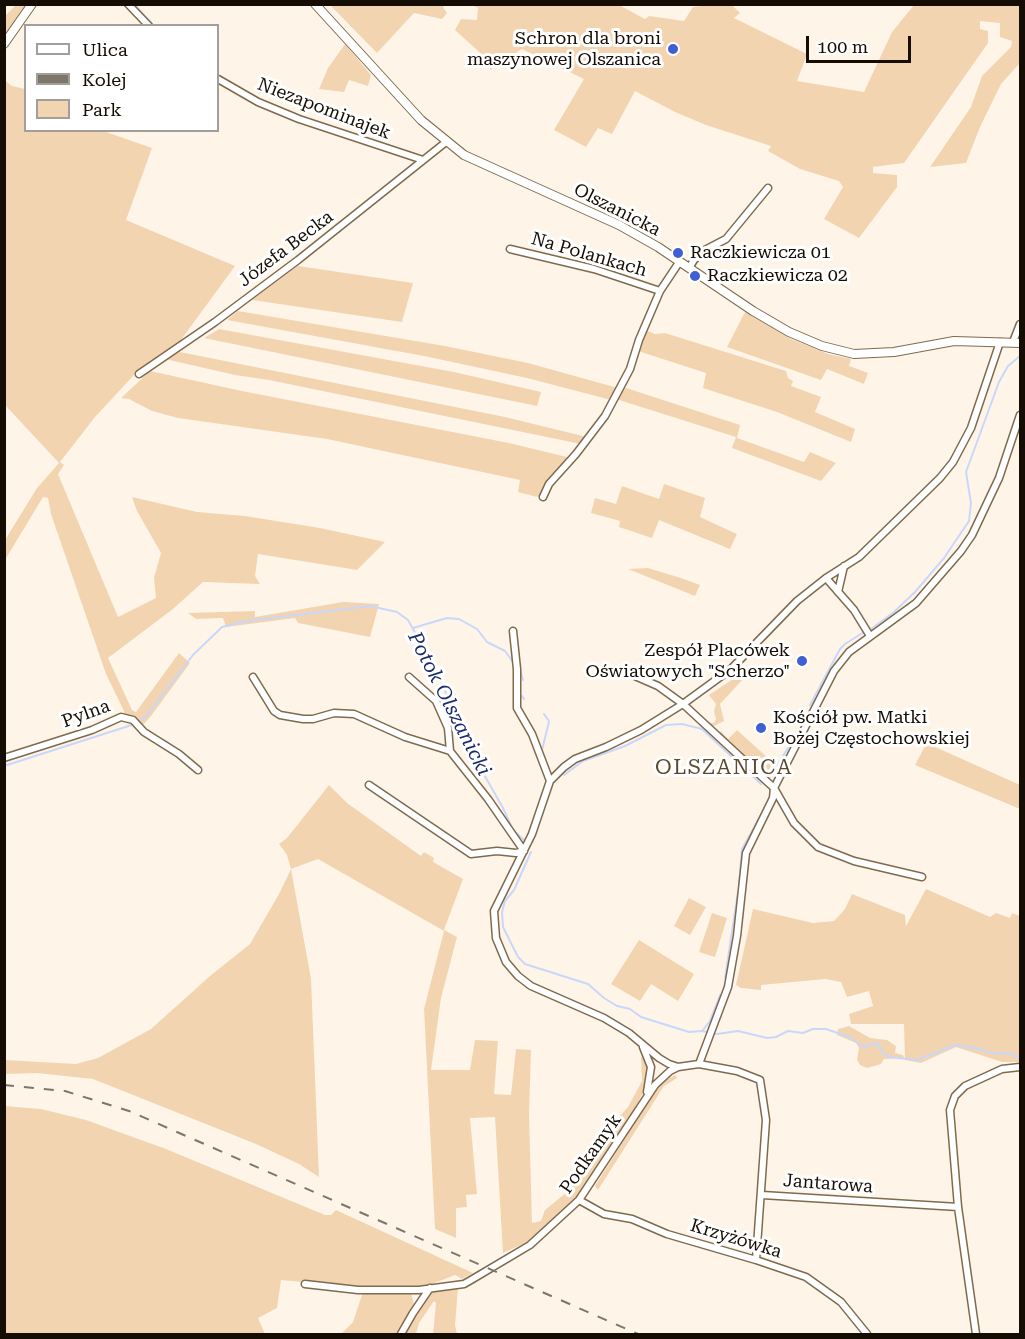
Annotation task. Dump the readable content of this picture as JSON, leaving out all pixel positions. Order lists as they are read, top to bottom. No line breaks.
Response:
{"streets":{"street":["Niezapominajek","Olszanicka","Józefa Becka","Na Polankach","Pylna","Podkamyk","Jantarowa","Krzyżówka"]},"crossings":[["Niezapominajek","Józefa Becka"],["Olszanicka","Józefa Becka"],["Podkamyk","Krzyżówka"],["Jantarowa","Krzyżówka"]],"districts":["OLSZANICA"],"water":["Potok Olszanicki"],"places":["Schron dla broni maszynowej Olszanica","Raczkiewicza 01","Raczkiewicza 02","Zespół Placówek Oświatowych \"Scherzo\"","Kościół pw. Matki Bożej Częstochowskiej"],"legend":["Ulica","Kolej","Park"],"scale_bar":"100 m"}
